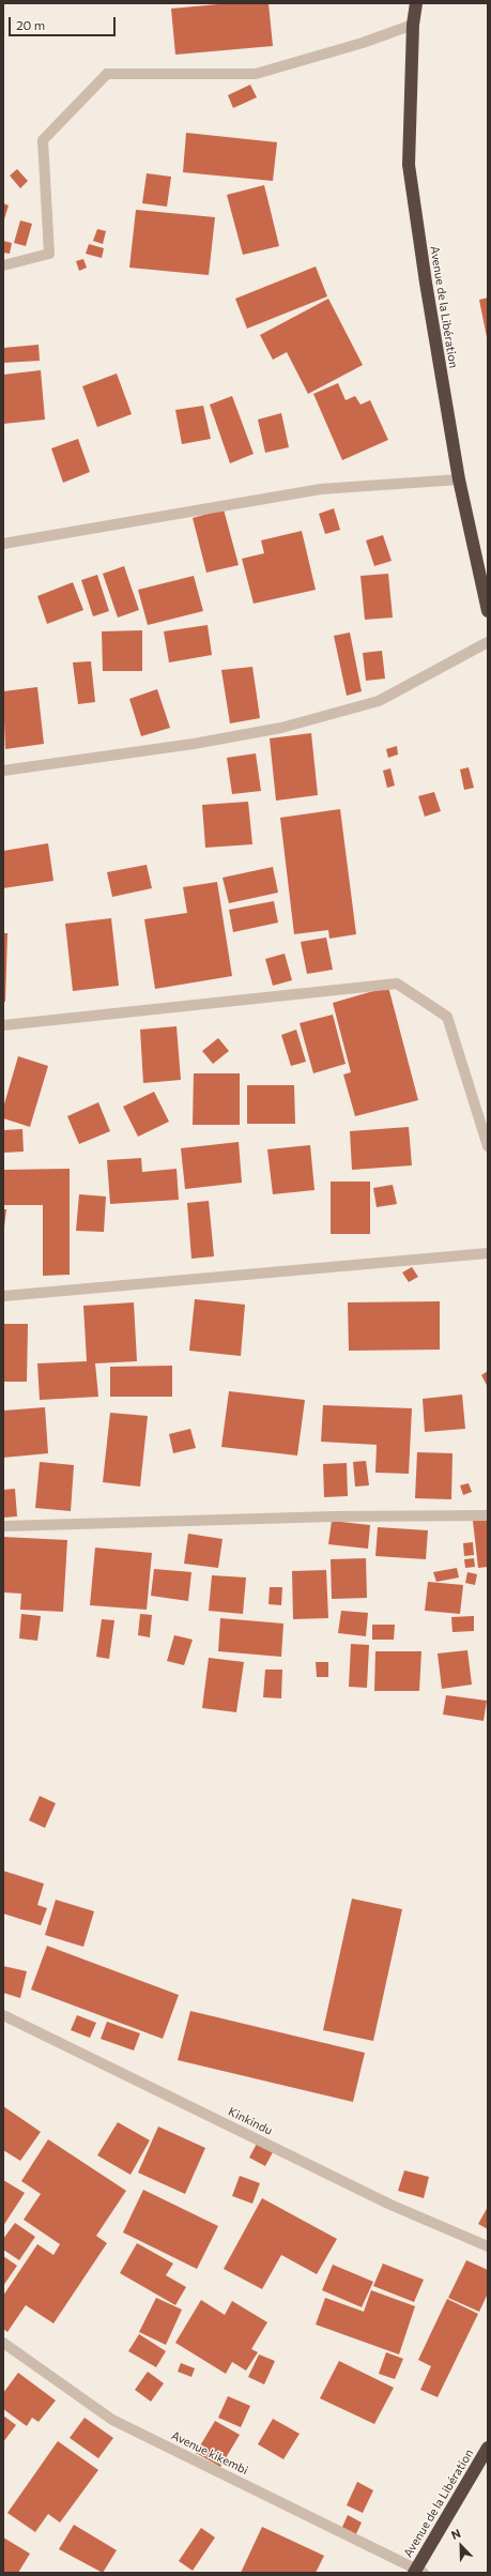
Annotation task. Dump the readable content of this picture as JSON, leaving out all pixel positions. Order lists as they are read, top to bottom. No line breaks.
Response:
{"streets":{"highway":["Avenue de la Libération"],"street":["Kinkindu","Avenue kikembi"]},"crossings":[["Avenue de la Libération","Avenue kikembi"]],"scale_bar":"20 m","north":"top left"}
